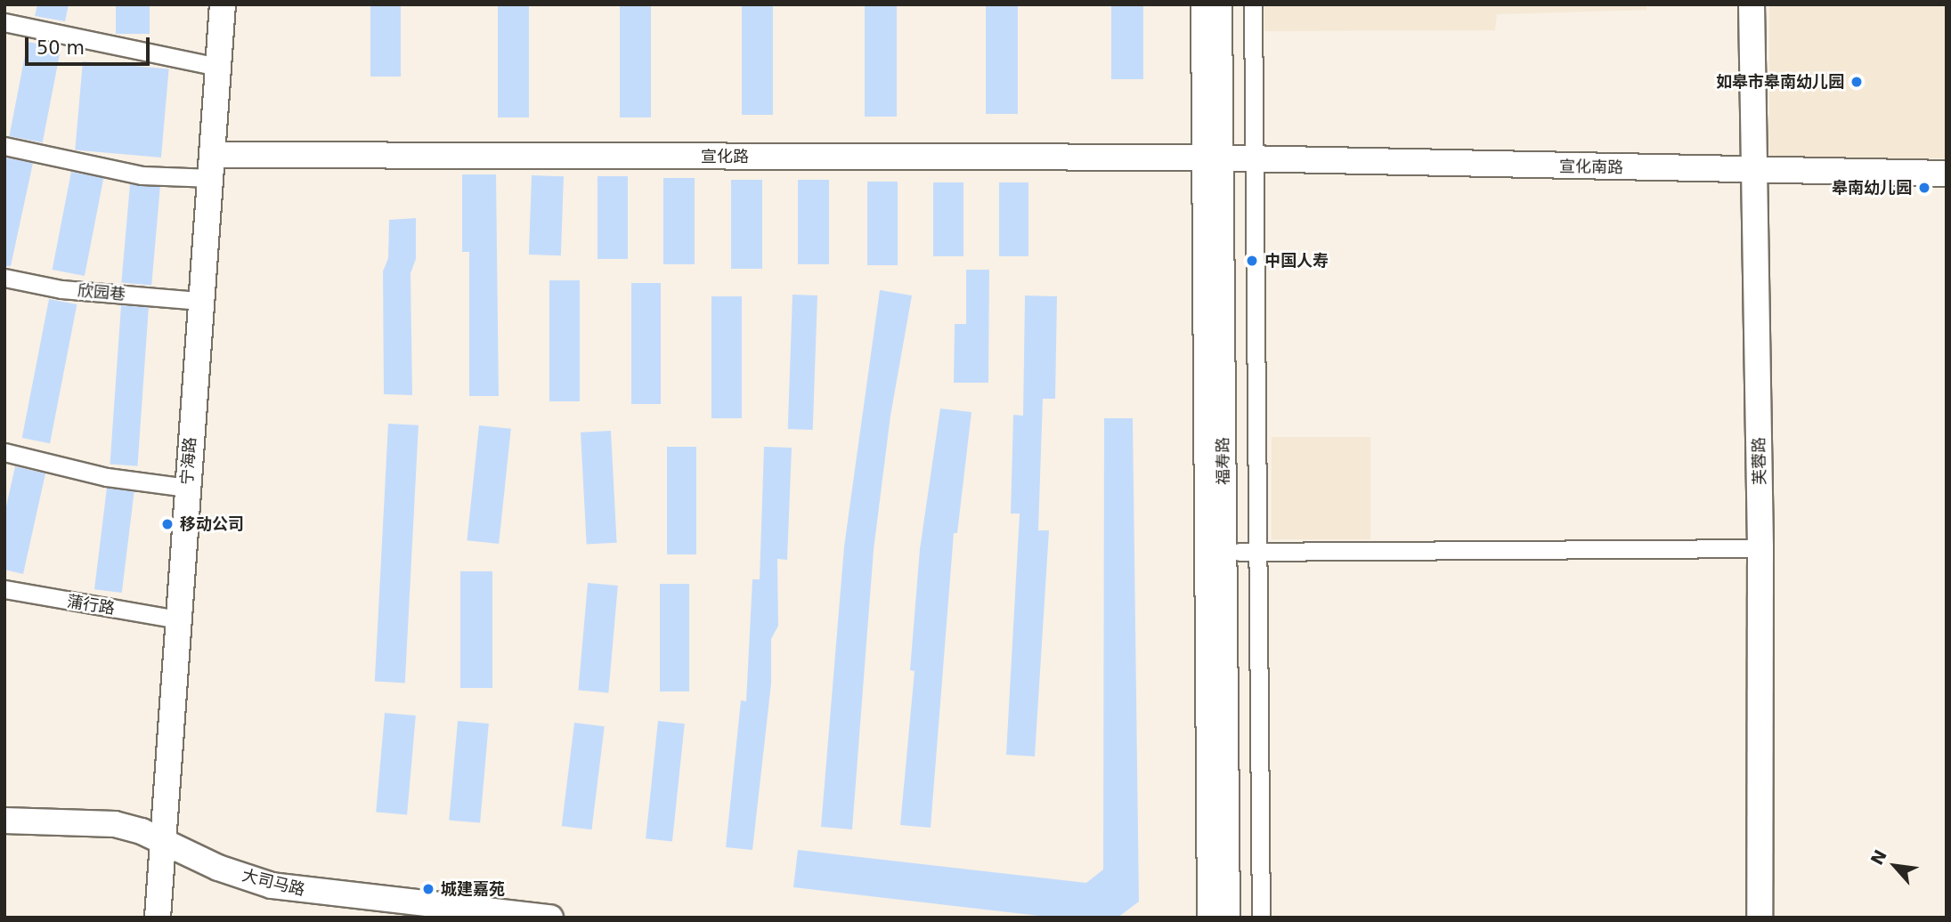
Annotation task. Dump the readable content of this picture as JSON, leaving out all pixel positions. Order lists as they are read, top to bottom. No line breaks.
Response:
{"streets":{"street":["宣化路","宣化南路","欣园巷","宁海路","福寿路","芙蓉路","蒲行路","大司马路"]},"crossings":[["宣化路","宣化南路"],["宣化路","宁海路"],["宣化路","福寿路"],["宣化南路","福寿路"],["宣化南路","芙蓉路"],["欣园巷","宁海路"],["宁海路","蒲行路"],["宁海路","大司马路"]],"places":["如皋市皋南幼儿园","皋南幼儿园","中国人寿","移动公司","城建嘉苑"],"scale_bar":"50 m","north":"top left"}
